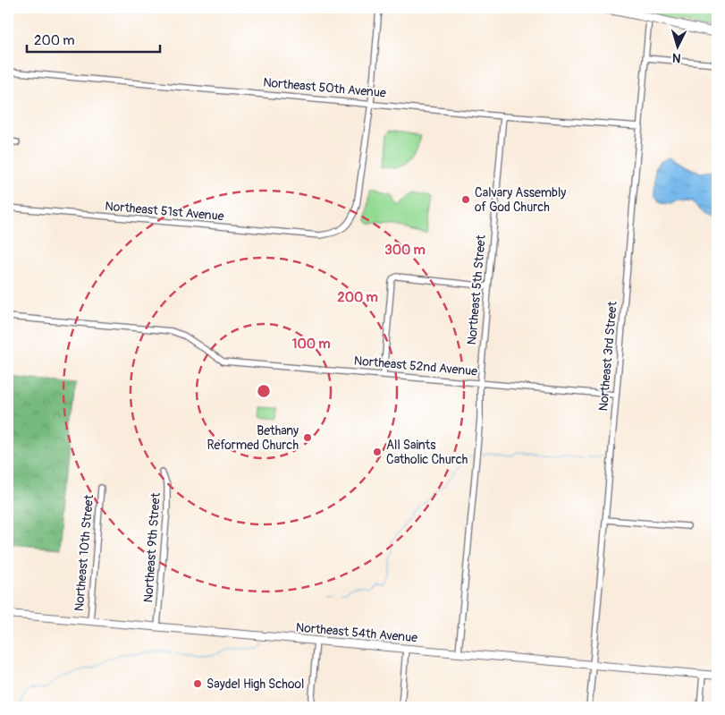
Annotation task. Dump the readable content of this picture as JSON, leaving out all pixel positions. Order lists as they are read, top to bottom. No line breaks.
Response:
{"streets":{"main road":["Northeast 54th Avenue"],"street":["Northeast 50th Avenue","Northeast 51st Avenue","Northeast 5th Street","Northeast 3rd Street","Northeast 52nd Avenue","Northeast 9th Street","Northeast 10th Street"]},"crossings":[["Northeast 50th Avenue","Northeast 51st Avenue"],["Northeast 50th Avenue","Northeast 5th Street"],["Northeast 50th Avenue","Northeast 3rd Street"],["Northeast 5th Street","Northeast 52nd Avenue"],["Northeast 5th Street","Northeast 54th Avenue"],["Northeast 3rd Street","Northeast 52nd Avenue"],["Northeast 3rd Street","Northeast 54th Avenue"],["Northeast 9th Street","Northeast 54th Avenue"],["Northeast 10th Street","Northeast 54th Avenue"]],"places":["Calvary Assembly of God Church","Bethany Reformed Church","All Saints Catholic Church","Saydel High School"],"scale_bar":"200 m","north":"bottom","rings":["300 m","200 m","100 m"]}
